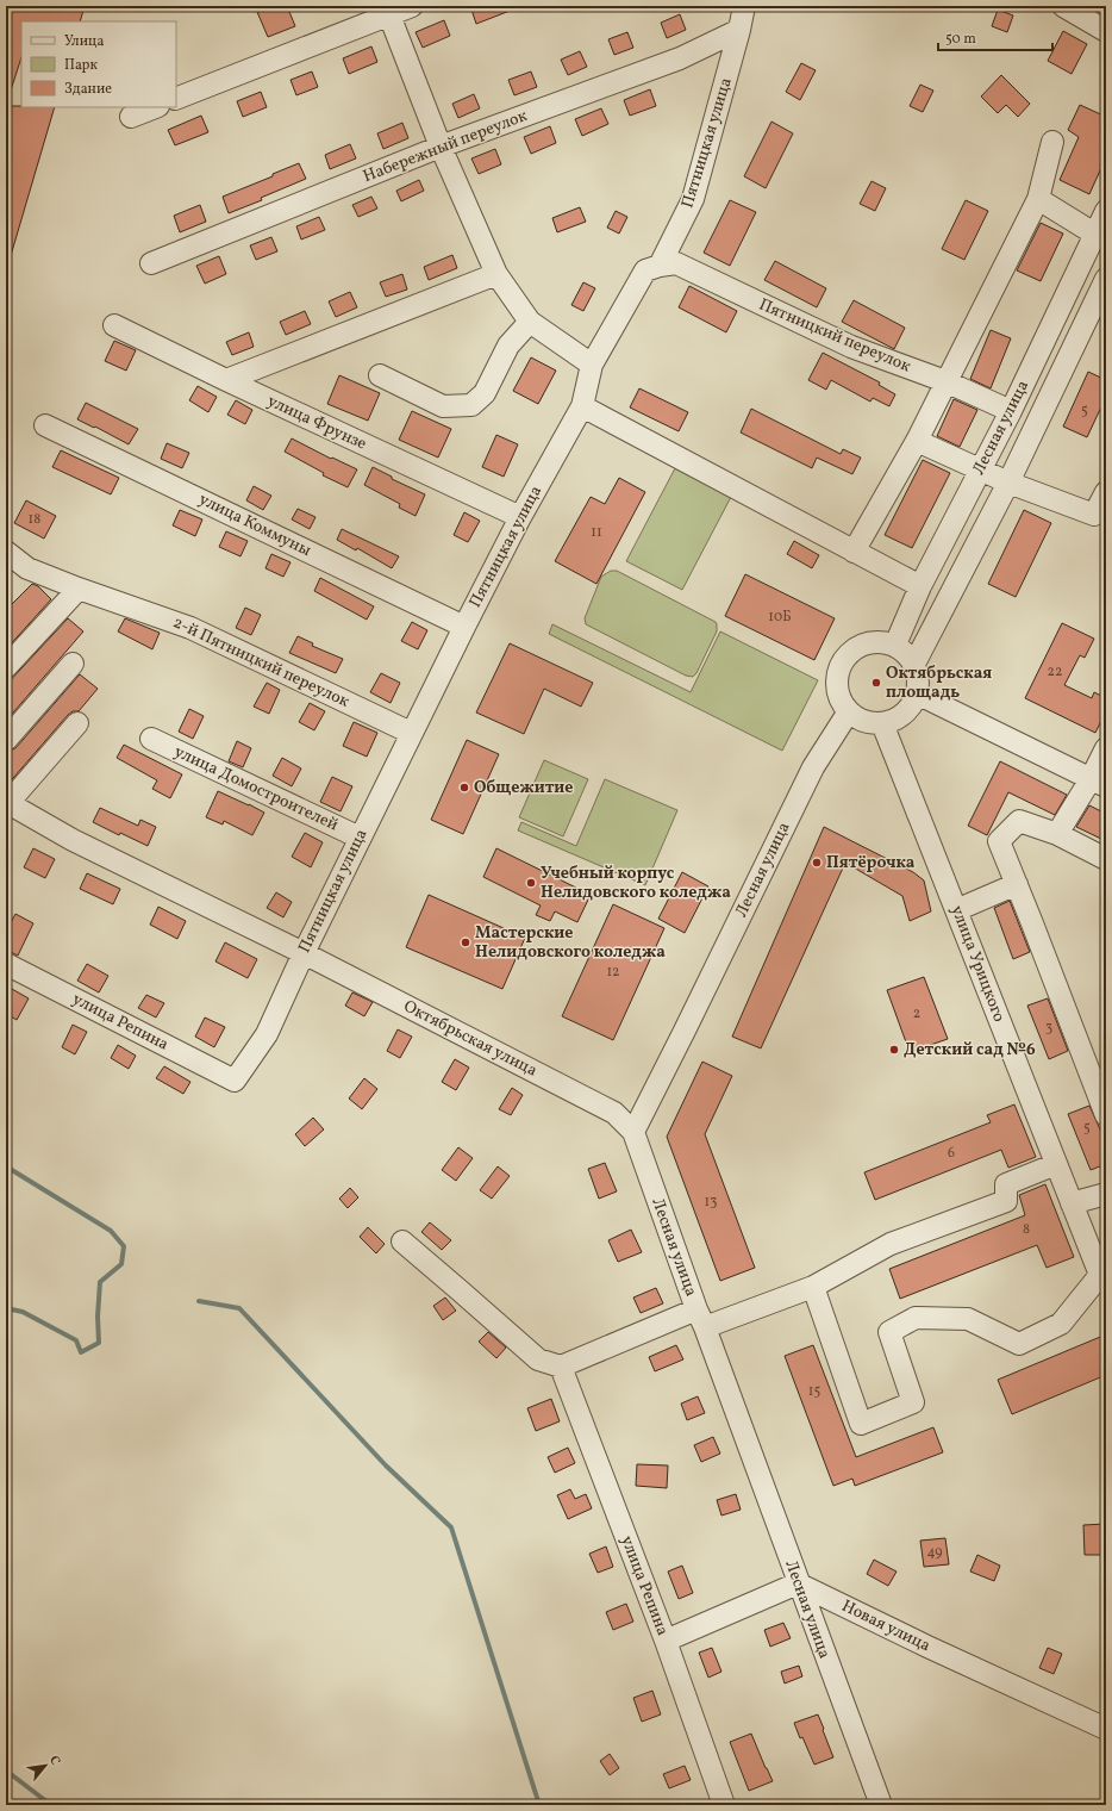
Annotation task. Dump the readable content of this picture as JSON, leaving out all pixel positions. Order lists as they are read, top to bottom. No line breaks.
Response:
{"streets":{"street":["Пятницкая улица","Набережный переулок","Пятницкий переулок","улица Фрунзе","Лесная улица","улица Коммуны","2-й Пятницкий переулок","улица Домостроителей","улица Урицкого","улица Репина","Октябрьская улица","Новая улица"]},"crossings":[["Пятницкая улица","Набережный переулок"],["Пятницкая улица","Пятницкий переулок"],["Пятницкая улица","улица Фрунзе"],["Пятницкая улица","улица Коммуны"],["Пятницкая улица","2-й Пятницкий переулок"],["Пятницкая улица","улица Домостроителей"],["Пятницкая улица","улица Репина"],["Пятницкая улица","Октябрьская улица"],["Пятницкий переулок","Лесная улица"],["Лесная улица","улица Урицкого"],["Лесная улица","Октябрьская улица"],["Лесная улица","Новая улица"]],"places":["Октябрьская площадь","Общежитие","Пятёрочка","Учебный корпус Нелидовского коледжа","Мастерские Нелидовского коледжа","Детский сад №6"],"house_numbers":["5","18","11","10Б","22","12","2","3","5","6","13","8","15","49"],"legend":["Улица","Парк","Здание"],"scale_bar":"50 m","north":"top right"}
